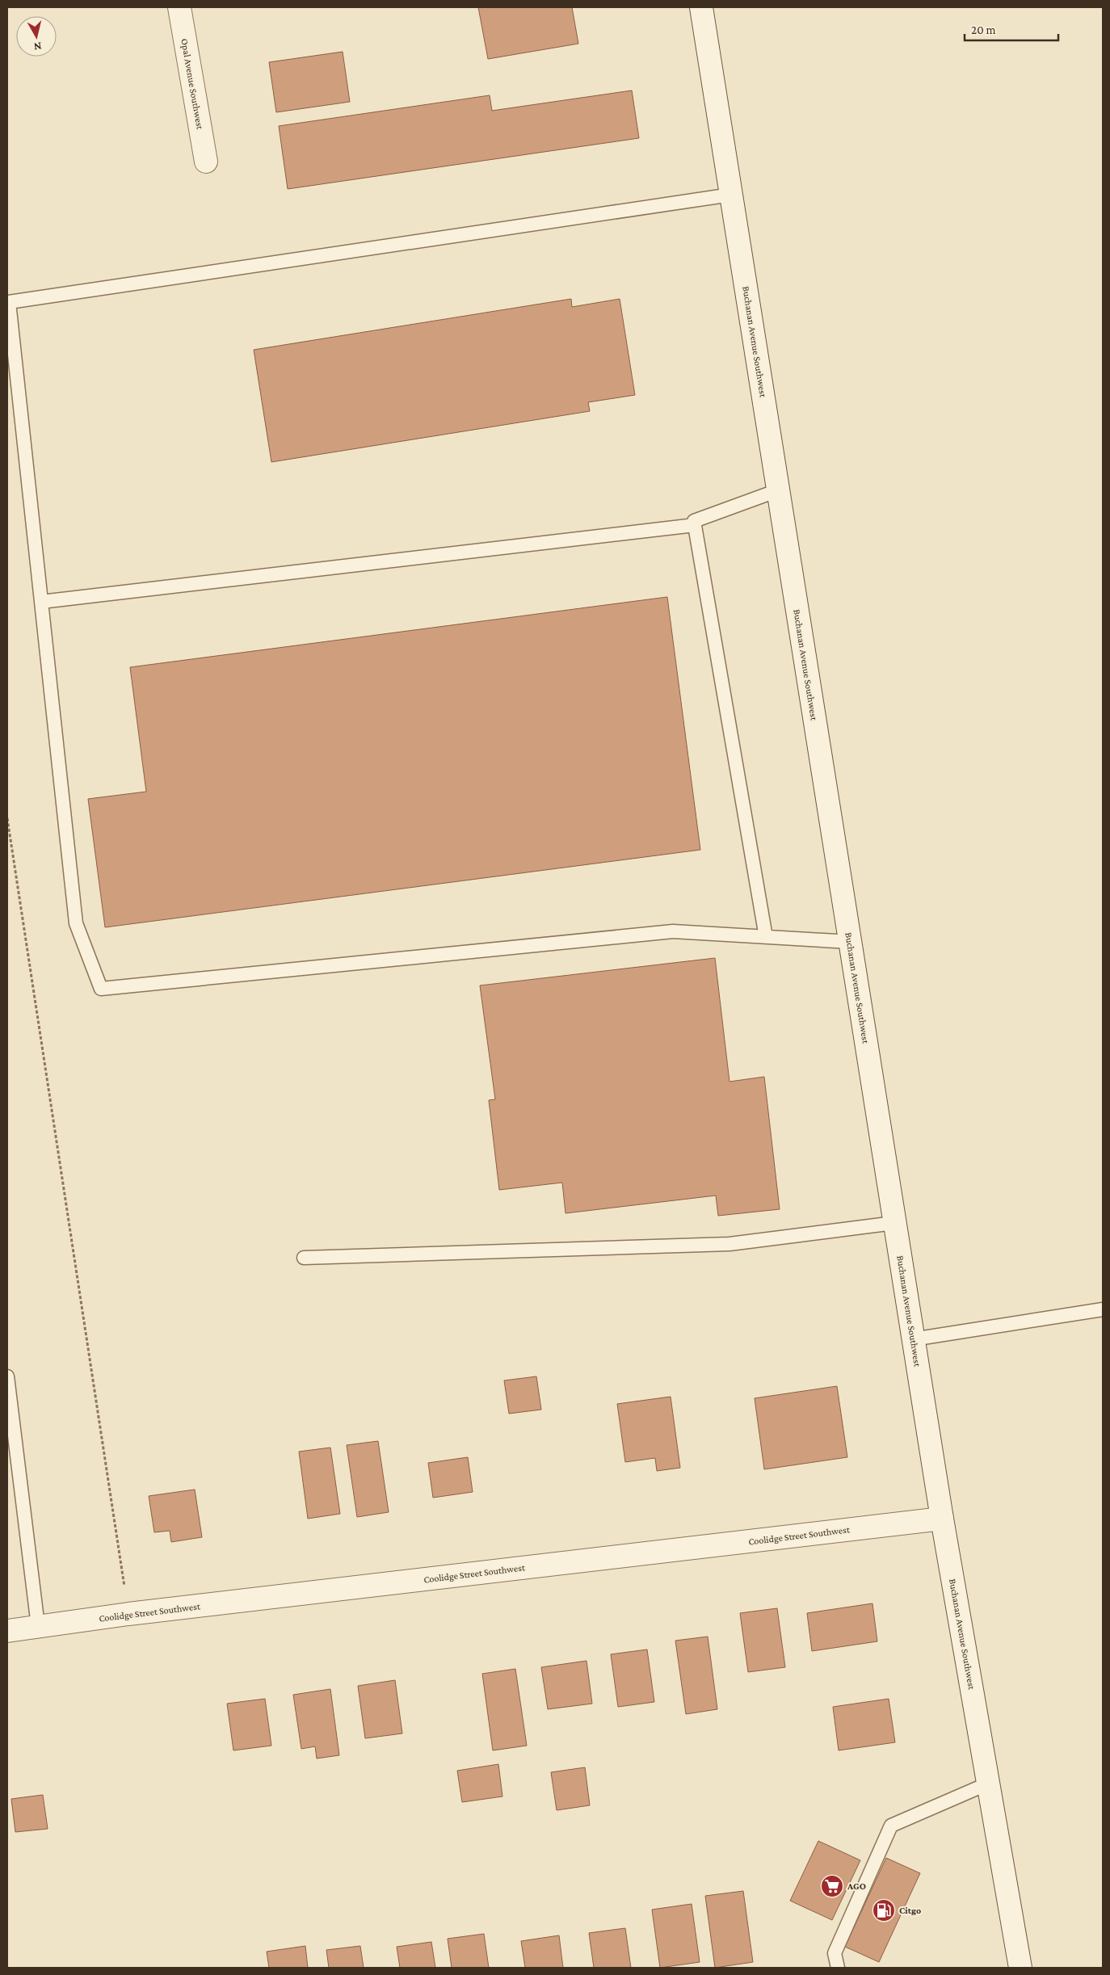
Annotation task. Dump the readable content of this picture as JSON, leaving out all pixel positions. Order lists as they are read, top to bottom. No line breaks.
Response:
{"streets":{"street":["Opal Avenue Southwest","Buchanan Avenue Southwest","Coolidge Street Southwest"]},"crossings":[["Buchanan Avenue Southwest","Coolidge Street Southwest"]],"places":{"supermarket":["AGO"],"fuel station":["Citgo"]},"scale_bar":"20 m","north":"bottom"}
